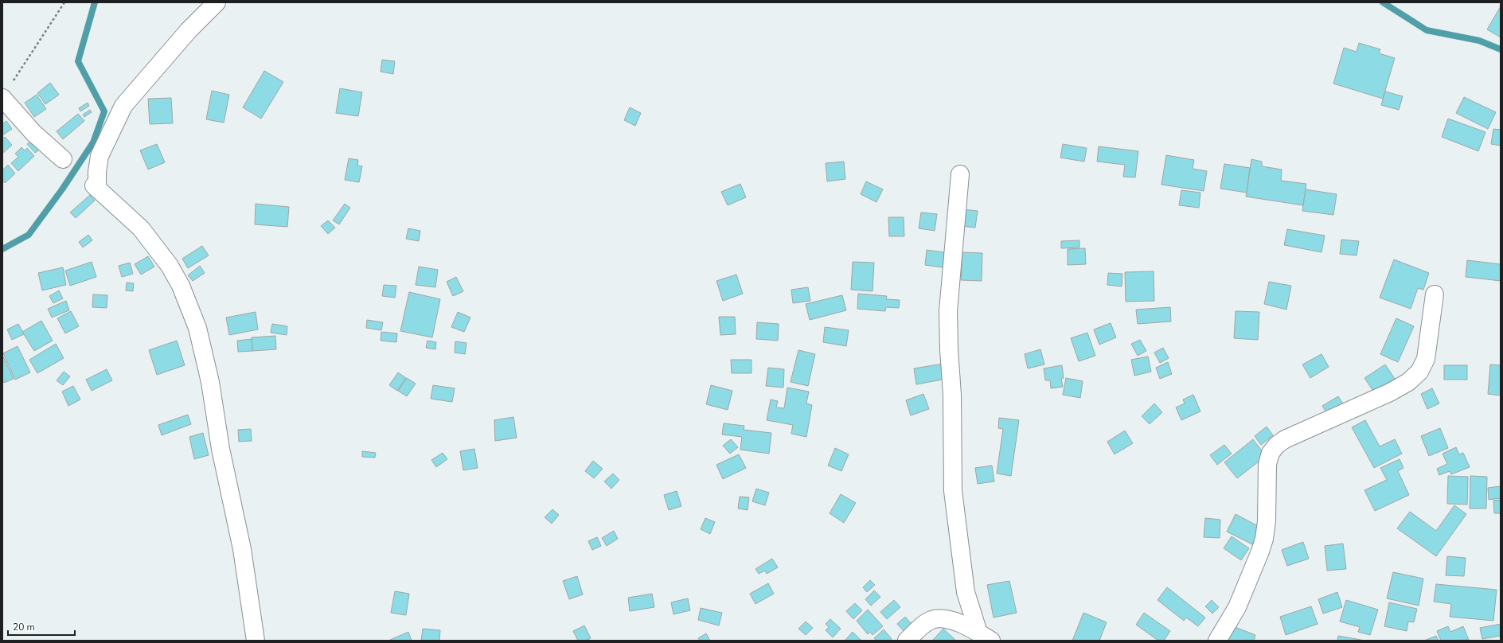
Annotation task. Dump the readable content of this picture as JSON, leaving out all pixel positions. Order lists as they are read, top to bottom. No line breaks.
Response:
{"scale_bar":"20 m"}
